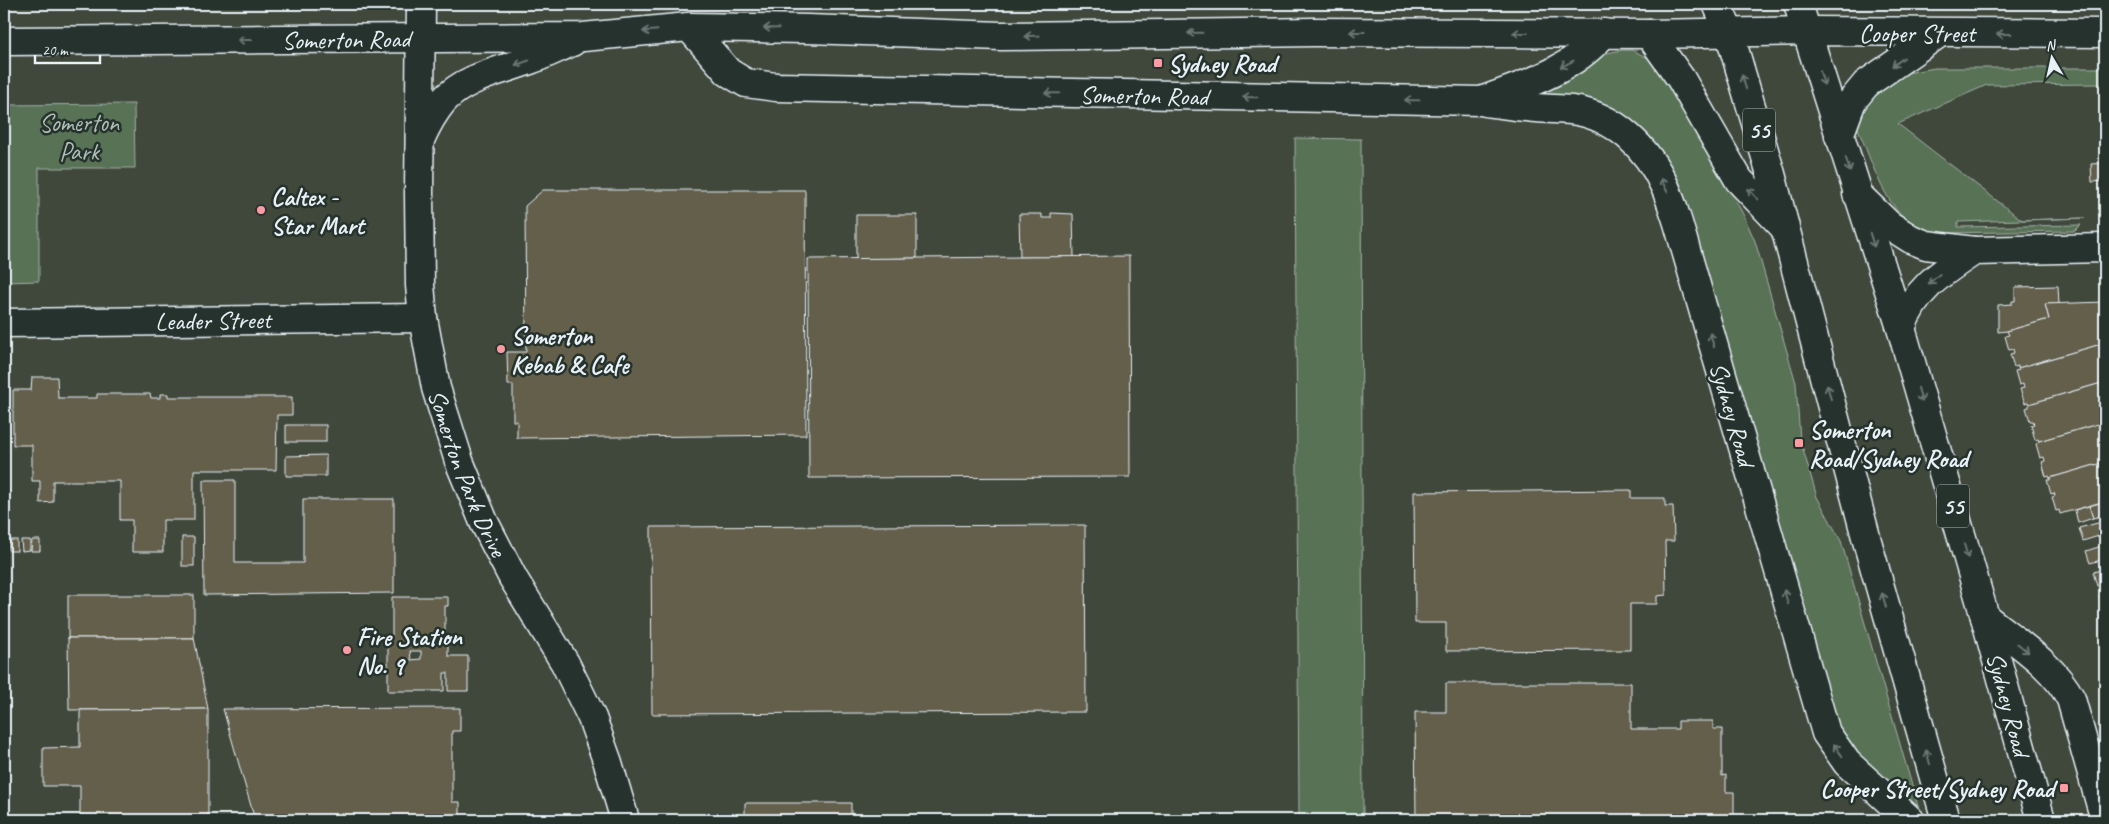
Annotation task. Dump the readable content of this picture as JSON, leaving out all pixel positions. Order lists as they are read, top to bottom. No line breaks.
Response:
{"streets":{"main road":["Cooper Street","Somerton Road","55","Leader Street","Sydney Road","Somerton Park Drive"]},"crossings":[["Cooper Street","Somerton Road"],["Cooper Street","55"],["Cooper Street","Sydney Road"],["Somerton Road","55"],["Somerton Road","Sydney Road"],["Somerton Road","Somerton Park Drive"],["55","Sydney Road"],["Leader Street","Somerton Park Drive"]],"one_way":["Somerton Road"],"parks":["Somerton Park"],"places":{"transit":["Sydney Road","Somerton Road/Sydney Road","Cooper Street/Sydney Road"],"other":["Caltex - Star Mart","Somerton Kebab & Cafe","Fire Station No. 9"]},"scale_bar":"20 m","north":"top"}
